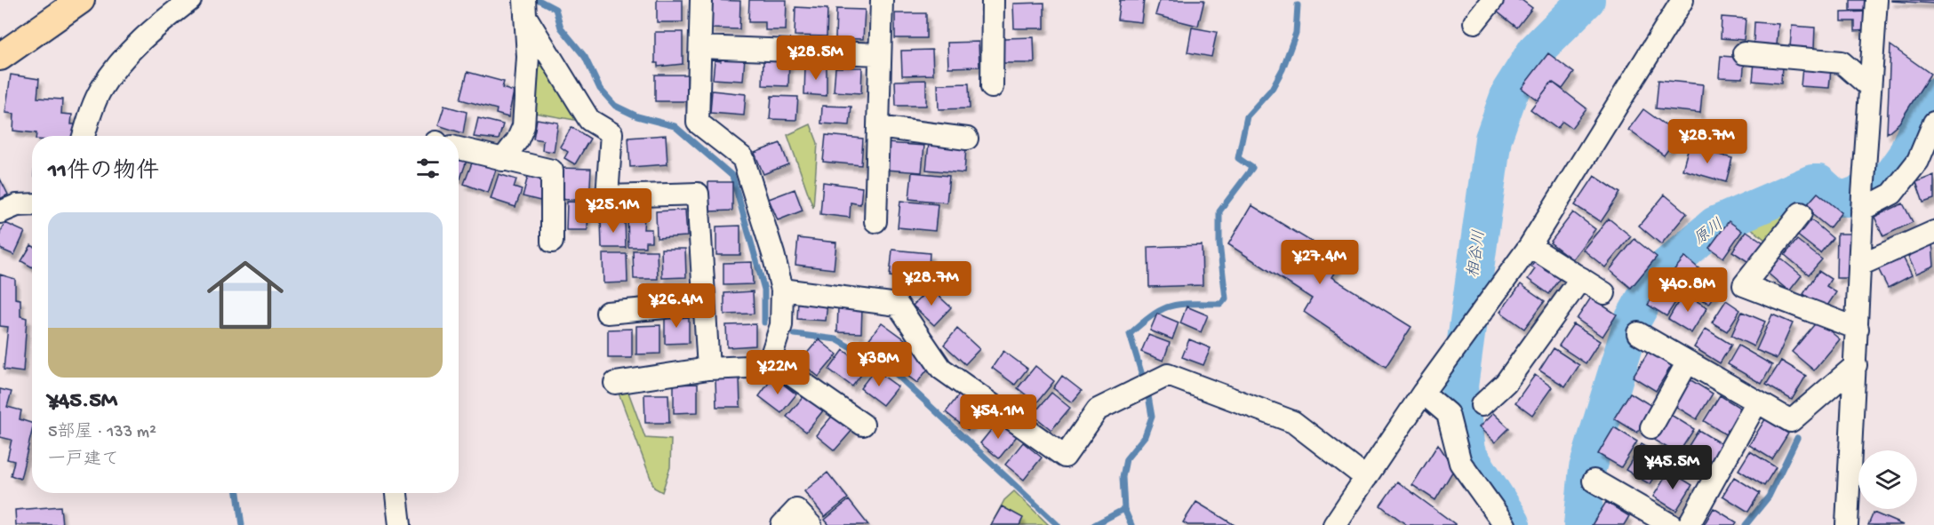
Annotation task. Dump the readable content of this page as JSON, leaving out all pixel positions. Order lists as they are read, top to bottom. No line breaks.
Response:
{"water":["原川","相谷川"],"page":{"price":["¥28.5M","¥28.7M","¥25.1M","¥27.4M","¥28.7M","¥40.8M","¥26.4M","¥38M","¥22M","¥54.1M","¥45.5M"],"heading":"11件の物件","list":[{"name":"¥45.5M","note":"5部屋 · 133 m² · 一戸建て"}]}}
